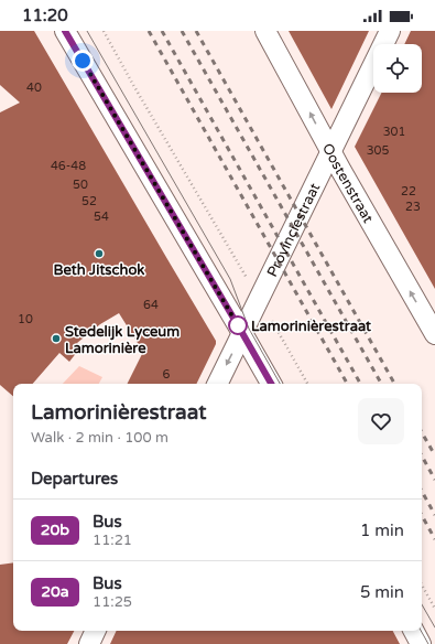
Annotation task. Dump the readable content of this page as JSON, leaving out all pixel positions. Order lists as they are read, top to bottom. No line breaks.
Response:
{"streets":{"street":["Oostenstraat","Provinciestraat"]},"crossings":[["Oostenstraat","Provinciestraat"]],"places":["Beth Jitschok","Lamorinièrestraat","Stedelijk Lyceum Lamorinière"],"lines":["bus line 20b"],"house_numbers":["40","301","305","46-48","50","22","52","23","54","64","10","6"],"page":{"status":"11:20","heading":[["Lamorinièrestraat","Walk · 2 min · 100 m"],"Departures"],"list":[{"mark":"20b","name":"Bus","note":"11:21","value":"1 min"},{"mark":"20a","name":"Bus","note":"11:25","value":"5 min"}]}}
